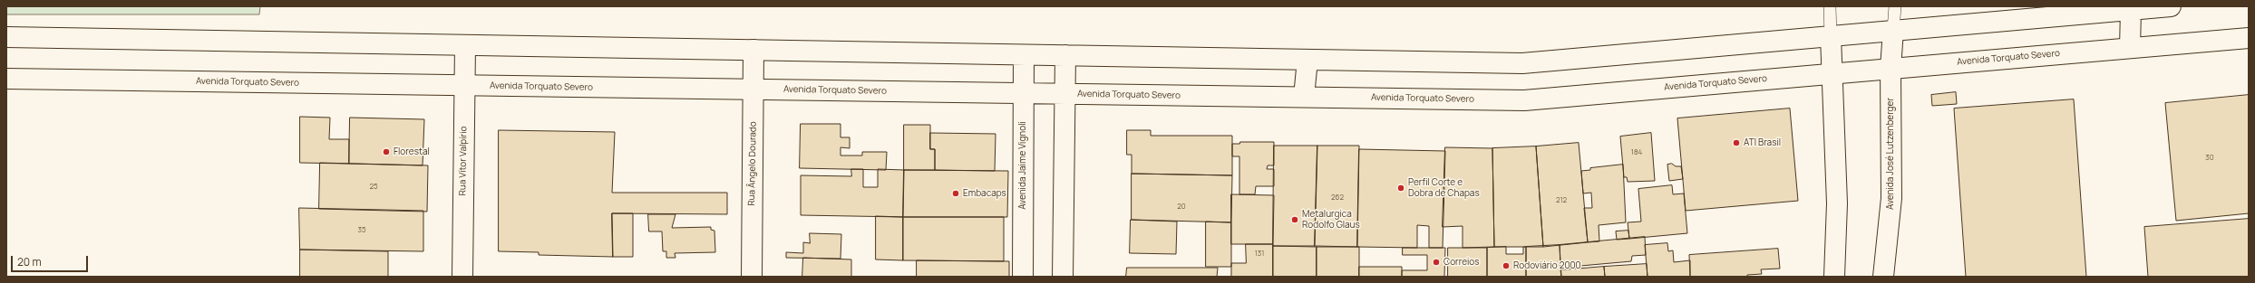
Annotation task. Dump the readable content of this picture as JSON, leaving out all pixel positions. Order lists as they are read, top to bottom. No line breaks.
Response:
{"streets":{"street":["Avenida Torquato Severo","Avenida José Lutzenberger","Rua Vítor Valpírio","Rua Ângelo Dourado","Avenida Jaime Vignoli"]},"crossings":[["Avenida Torquato Severo","Avenida José Lutzenberger"],["Avenida Torquato Severo","Rua Vítor Valpírio"],["Avenida Torquato Severo","Rua Ângelo Dourado"],["Avenida Torquato Severo","Avenida Jaime Vignoli"]],"places":["ATI Brasil","Florestal","Perfil Corte e Dobra de Chapas","Embacaps","Metalurgica Rodolfo Glaus","Correios","Rodoviário 2000"],"house_numbers":["184","30","25","262","212","20","35","131"],"scale_bar":"20 m"}
